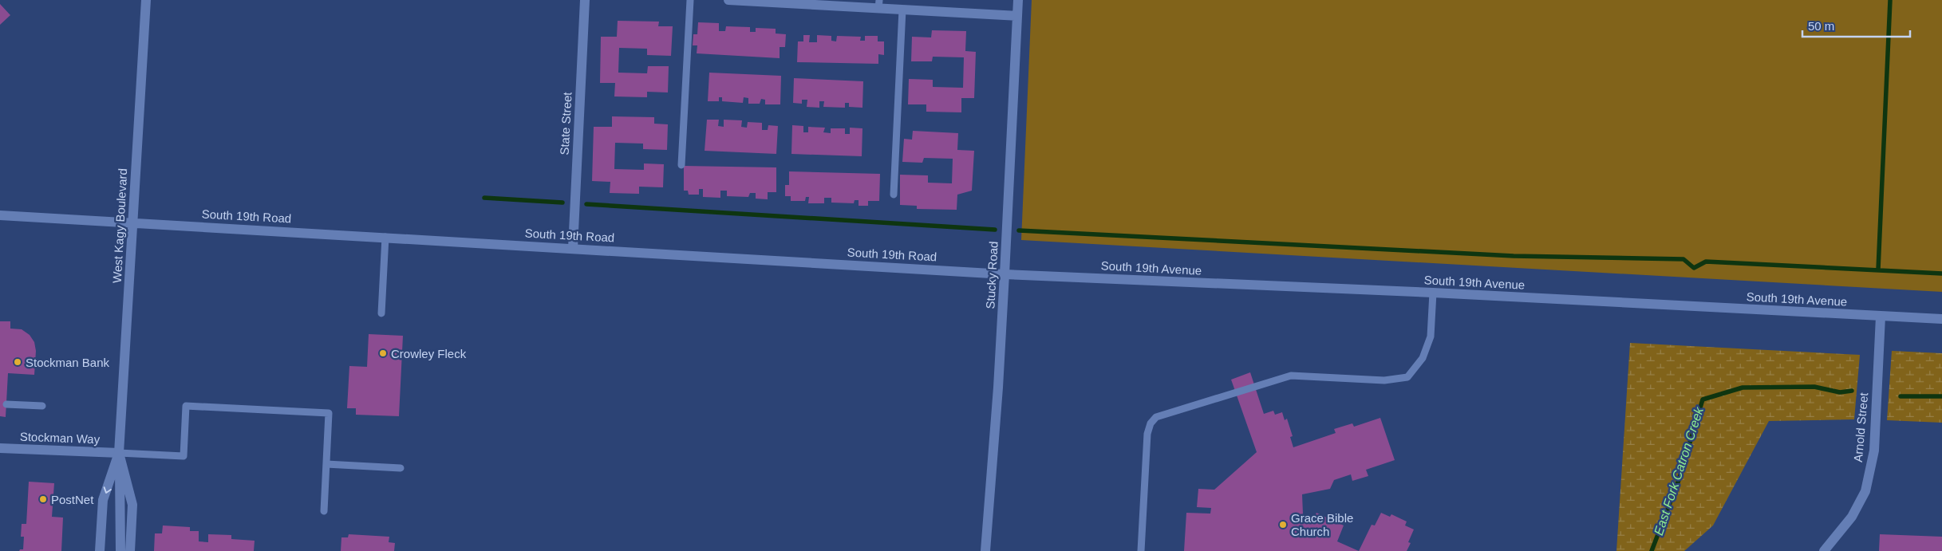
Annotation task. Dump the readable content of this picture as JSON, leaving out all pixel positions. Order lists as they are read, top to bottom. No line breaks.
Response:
{"streets":{"main road":["State Street","South 19th Road","West Kagy Boulevard","South 19th Avenue","Stucky Road","Arnold Street","Stockman Way"]},"crossings":[["State Street","South 19th Road"],["South 19th Road","West Kagy Boulevard"],["South 19th Road","South 19th Avenue"],["South 19th Road","Stucky Road"],["West Kagy Boulevard","Stockman Way"],["South 19th Avenue","Stucky Road"],["South 19th Avenue","Arnold Street"]],"water":["East Fork Catron Creek"],"places":["Crowley Fleck","Stockman Bank","PostNet","Grace Bible Church"],"scale_bar":"50 m"}
